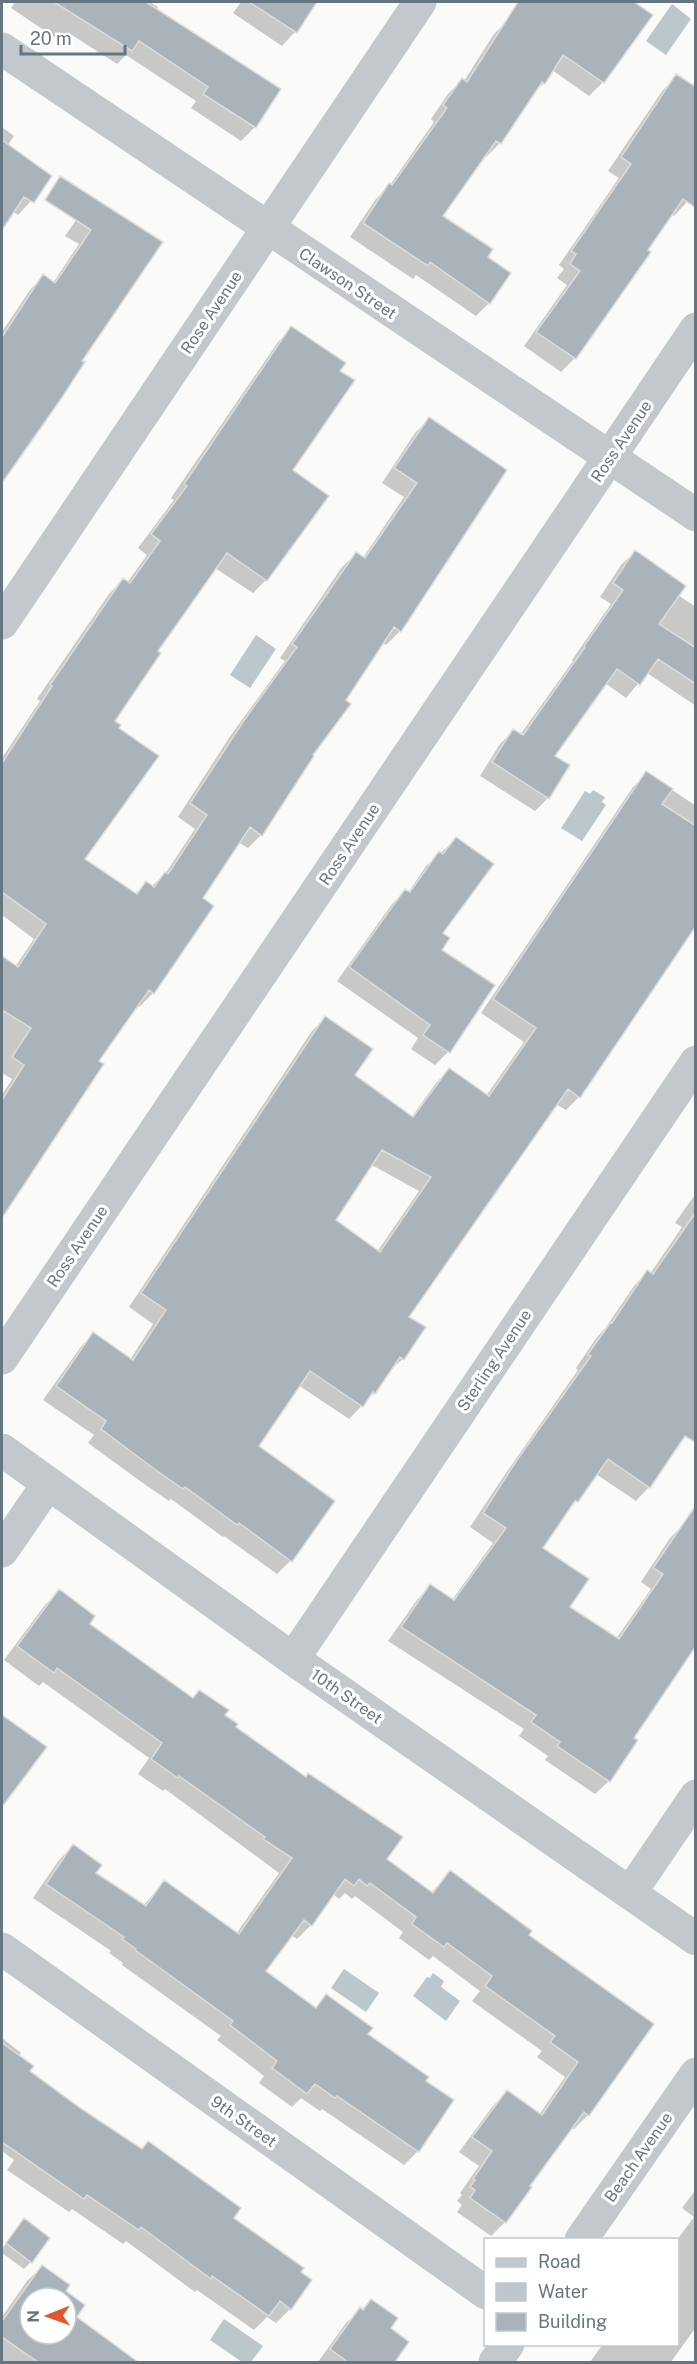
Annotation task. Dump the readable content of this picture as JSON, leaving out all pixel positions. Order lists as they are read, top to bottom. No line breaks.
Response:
{"streets":{"street":["Clawson Street","Rose Avenue","Ross Avenue","Sterling Avenue","10th Street","9th Street","Beach Avenue"]},"crossings":[["Clawson Street","Rose Avenue"],["Clawson Street","Ross Avenue"],["Sterling Avenue","10th Street"]],"legend":["Road","Water","Building"],"scale_bar":"20 m","north":"left"}
